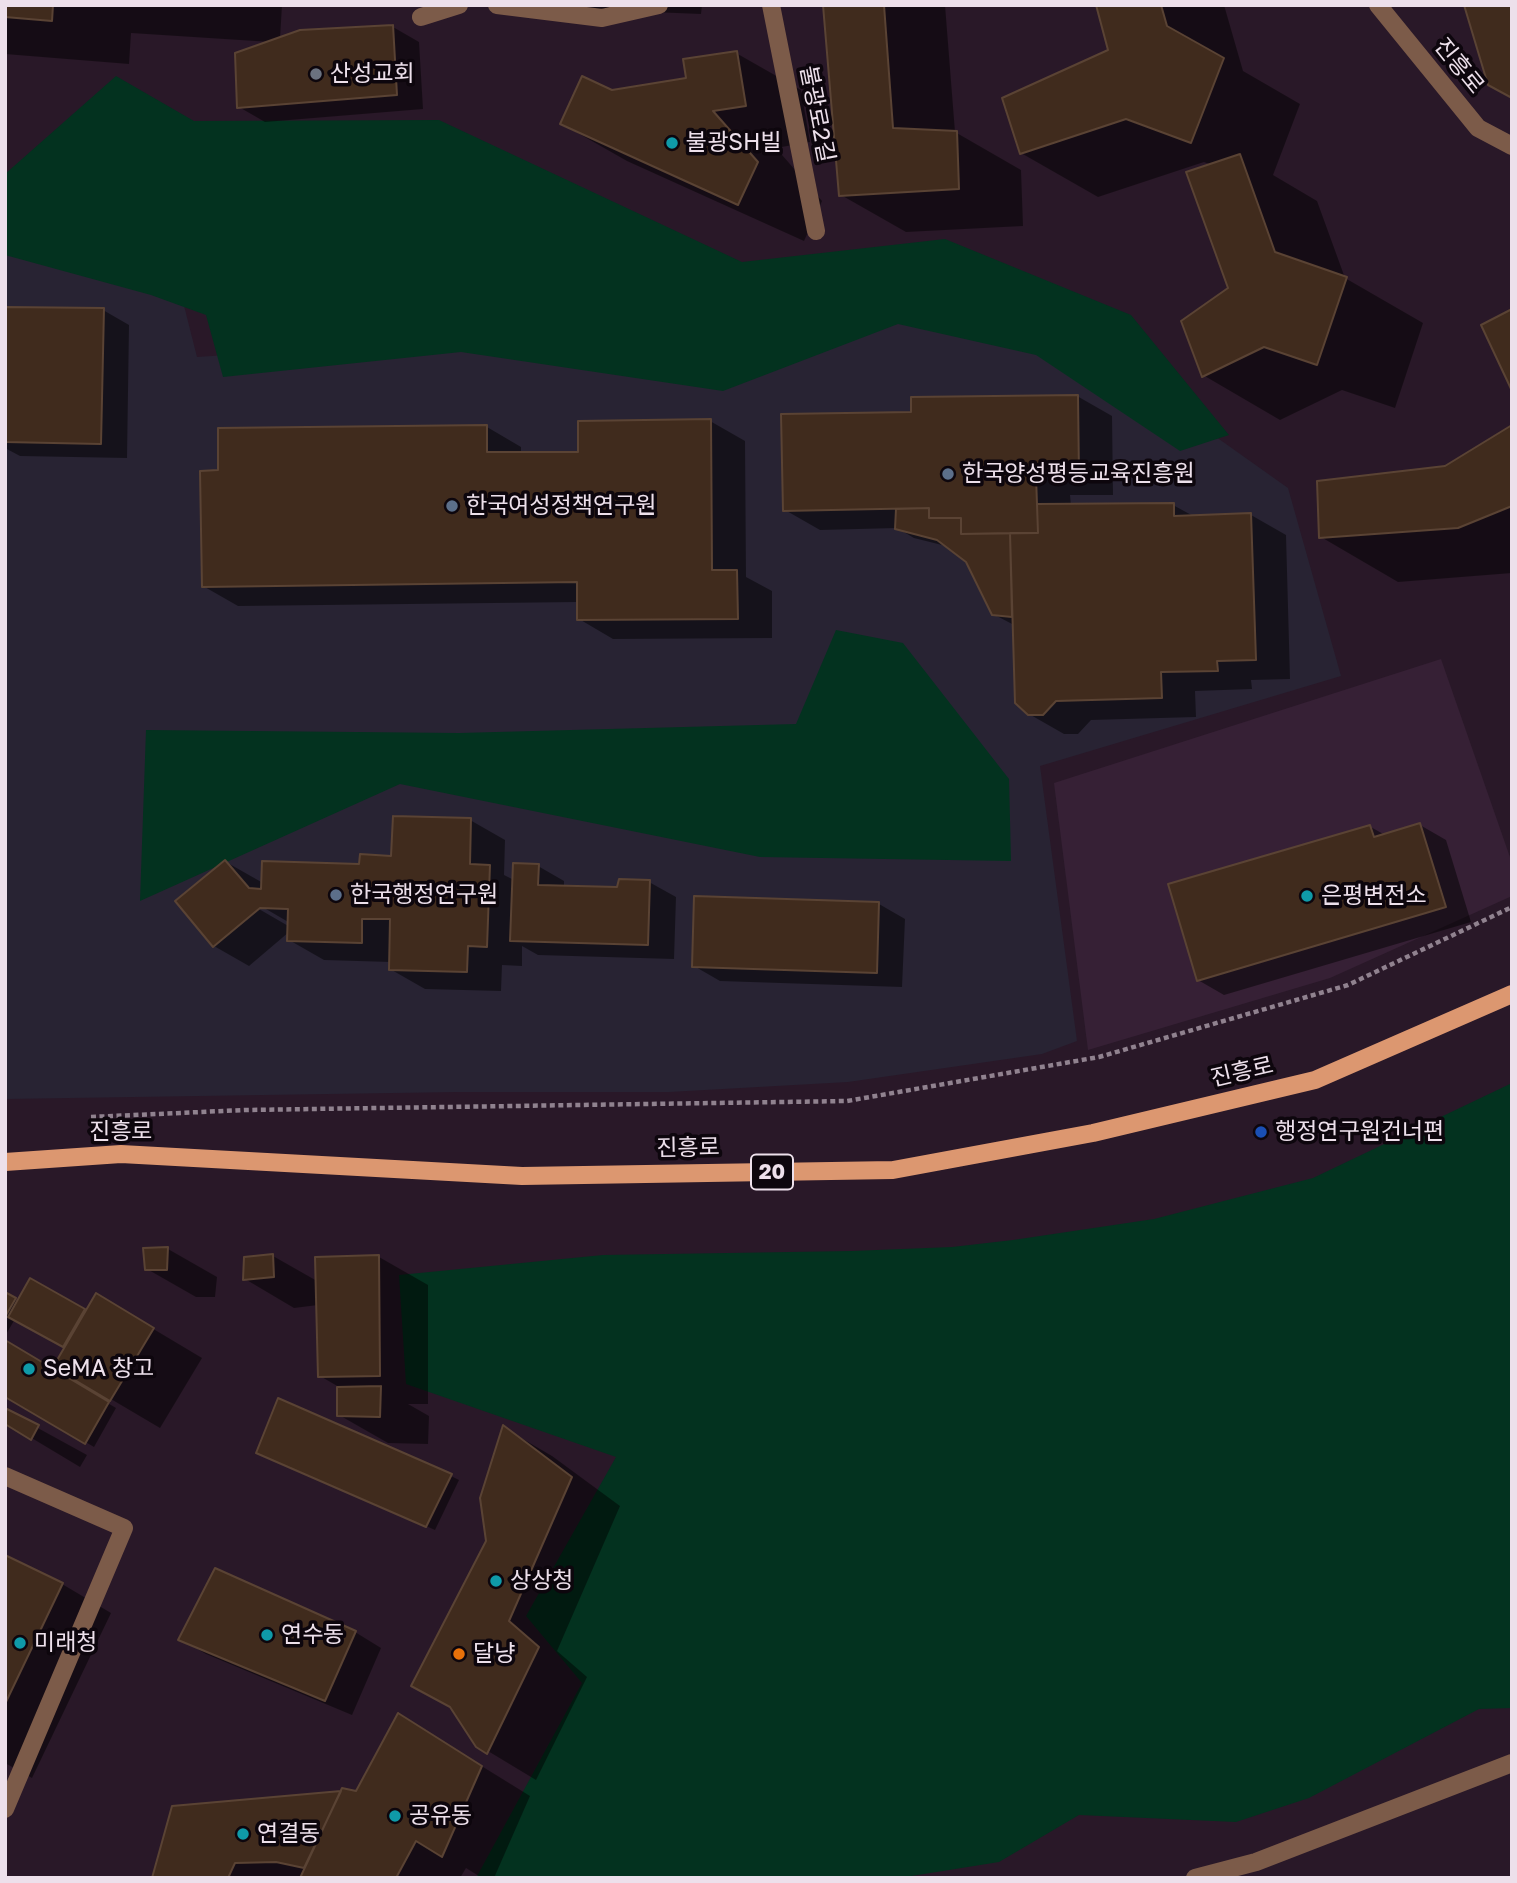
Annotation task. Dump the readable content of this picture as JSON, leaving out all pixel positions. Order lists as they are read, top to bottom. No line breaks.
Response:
{"streets":{"main road":["진흥로","20"],"street":["불광로2길"]},"places":["산성교회","불광SH빌","한국양성평등교육진흥원","한국여성정책연구원","한국행정연구원","은평변전소","행정연구원건너편","SeMA 창고","상상청","연수동","미래청","달냥","공유동","연결동"]}
